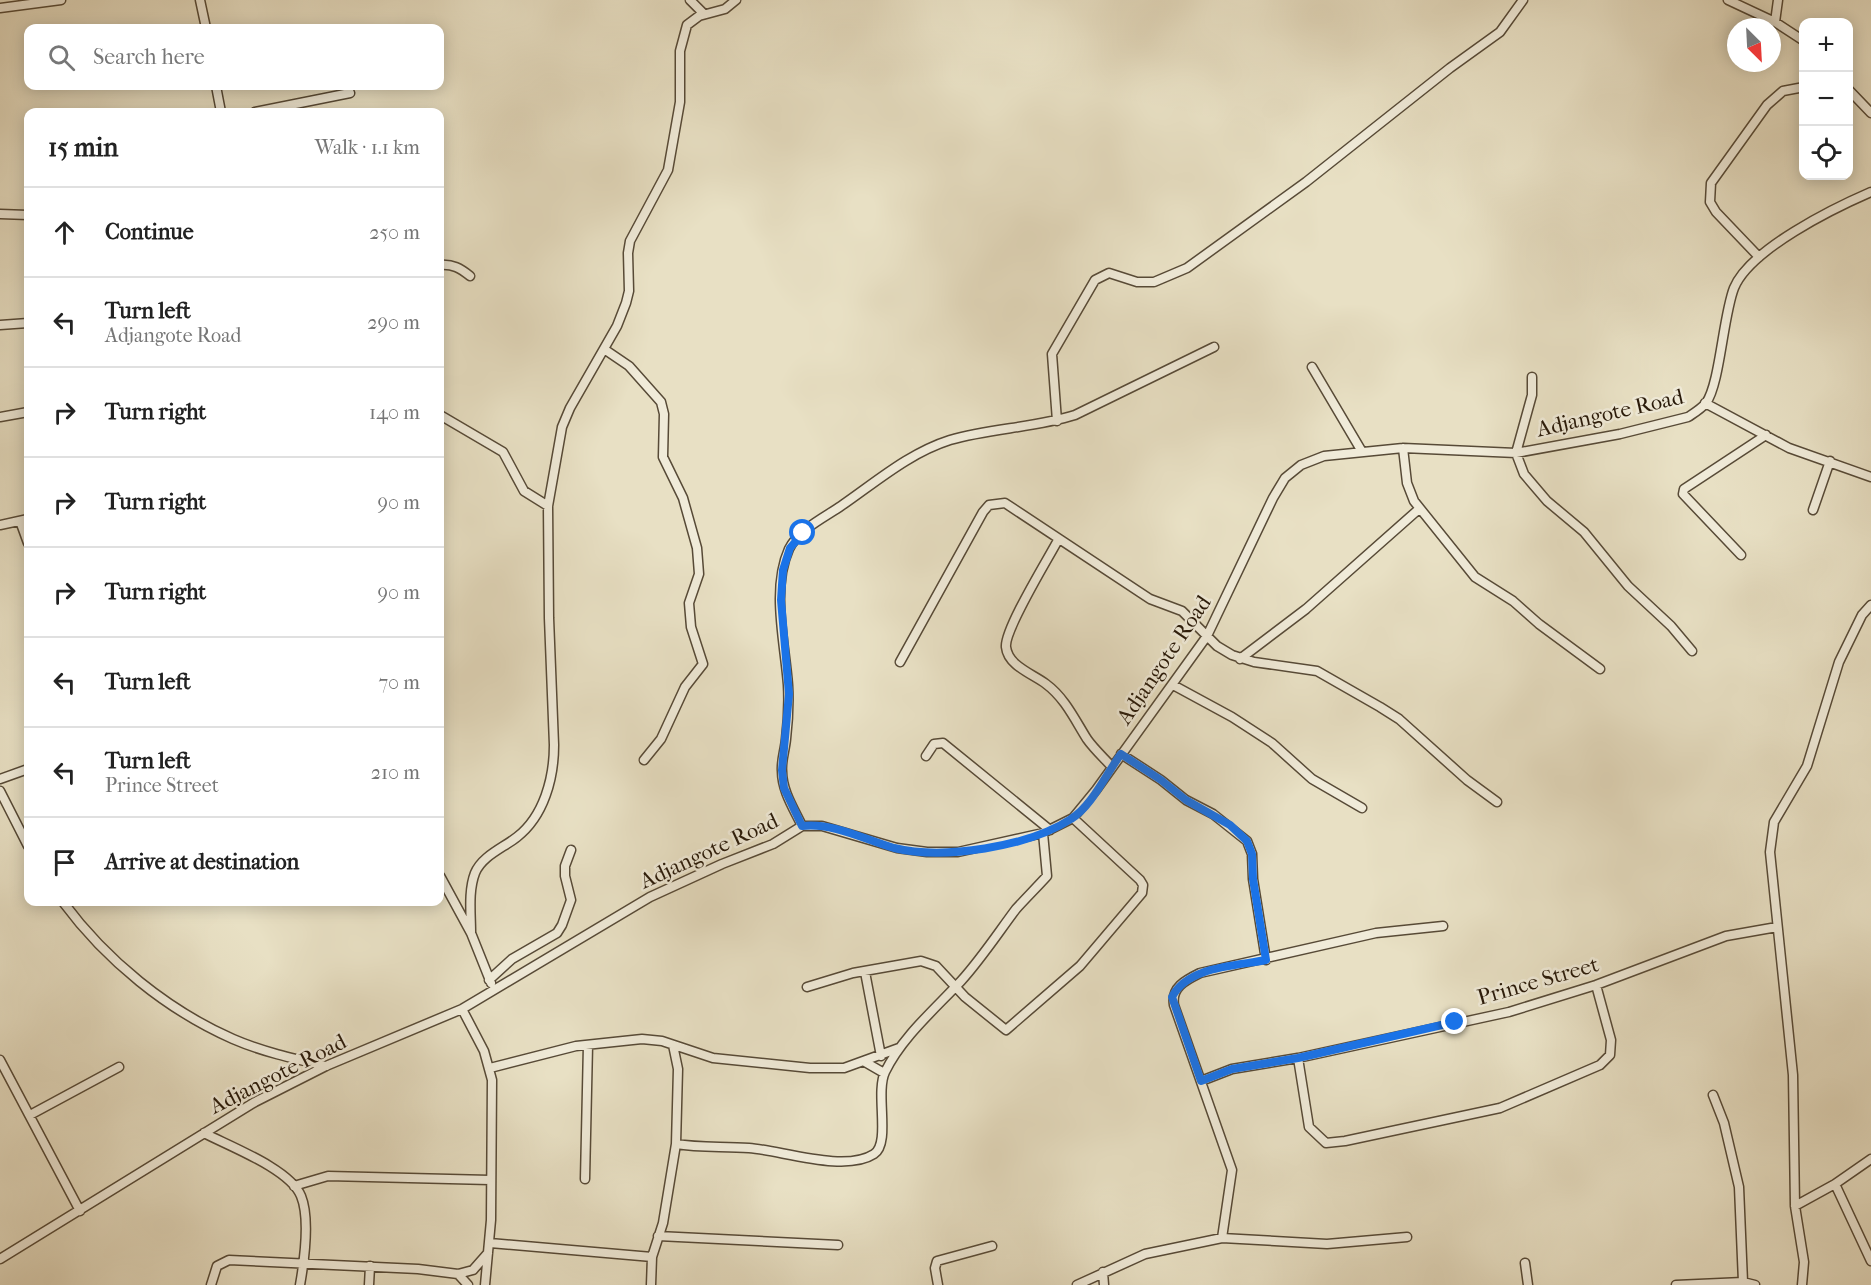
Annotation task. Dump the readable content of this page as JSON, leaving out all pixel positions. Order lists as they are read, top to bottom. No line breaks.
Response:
{"streets":{"street":["Adjangote Road","Prince Street"]},"north":"bottom right","page":{"map_buttons":["+","−"],"search":"Search here","heading":["15 min","Walk · 1.1 km"],"list":[["Continue","250 m"],["Turn left","Adjangote Road","290 m"],["Turn right","140 m"],["Turn right","90 m"],["Turn right","90 m"],["Turn left","70 m"],["Turn left","Prince Street","210 m"],"Arrive at destination"]}}
